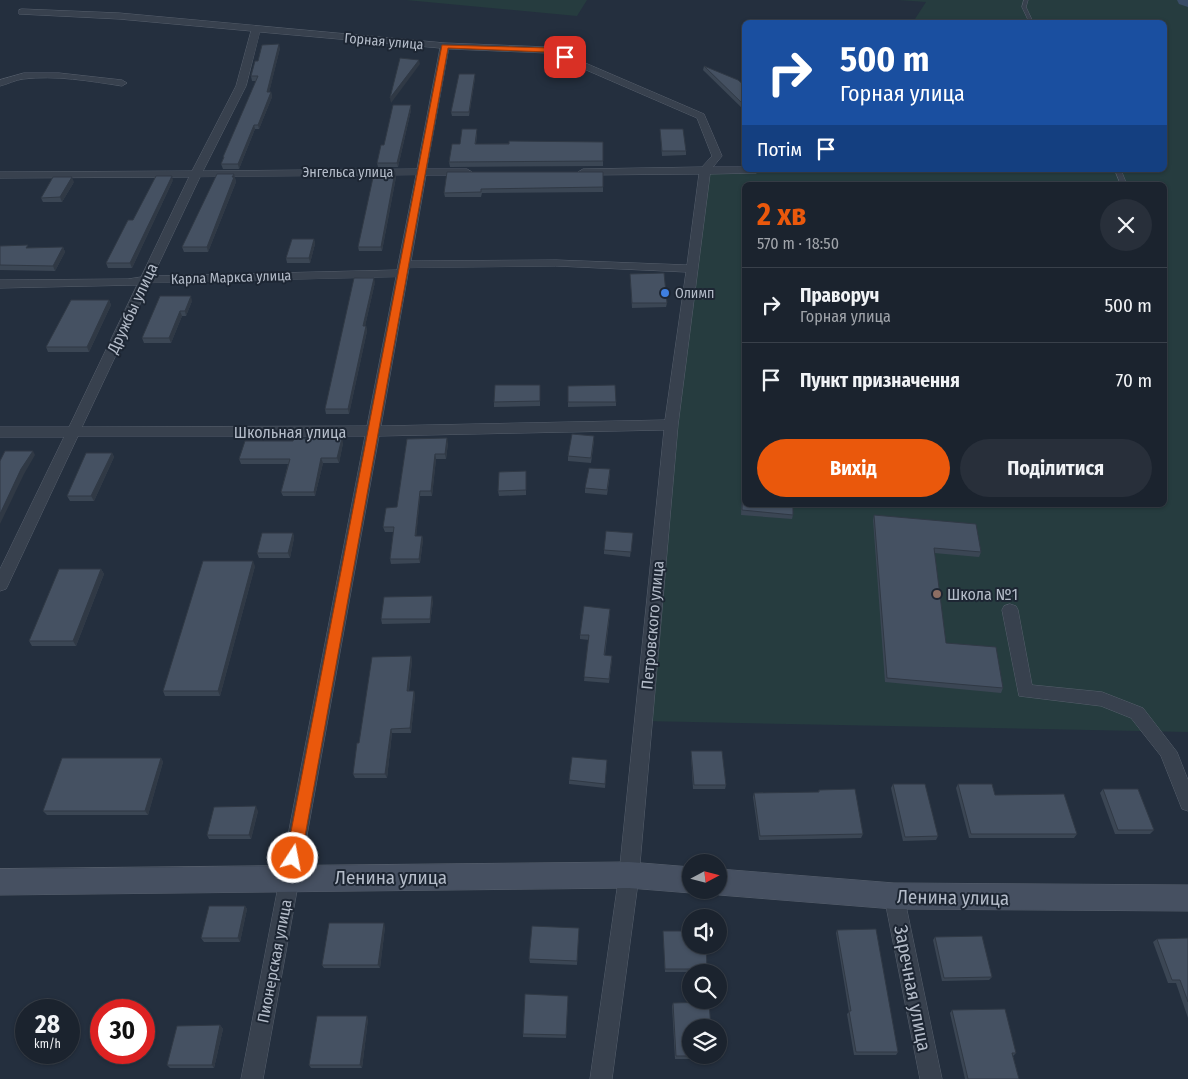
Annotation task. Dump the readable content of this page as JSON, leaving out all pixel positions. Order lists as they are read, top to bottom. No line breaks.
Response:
{"streets":{"street":["Горная улица","Энгельса улица","Карла Маркса улица","Дружбы улица","Школьная улица","Петровского улица","Ленина улица","Пионерская улица","Заречная улица"]},"crossings":[["Горная улица","Дружбы улица"],["Горная улица","Петровского улица"],["Горная улица","Пионерская улица"],["Энгельса улица","Дружбы улица"],["Энгельса улица","Пионерская улица"],["Карла Маркса улица","Дружбы улица"],["Карла Маркса улица","Петровского улица"],["Карла Маркса улица","Пионерская улица"],["Дружбы улица","Школьная улица"],["Школьная улица","Петровского улица"],["Школьная улица","Пионерская улица"],["Петровского улица","Ленина улица"],["Ленина улица","Пионерская улица"],["Ленина улица","Заречная улица"]],"places":["Олимп","Школа №1"],"north":"right","page":{"turn":["500 m","Горная улица"],"then":"Потім","heading":["2 хв","570 m · 18:50"],"list":[{"name":"Праворуч","note":"Горная улица","value":"500 m"},{"name":"Пункт призначення","value":"70 m"}],"buttons":["Вихід","Поділитися"],"speed":"28 km/h","limit":"30"}}
